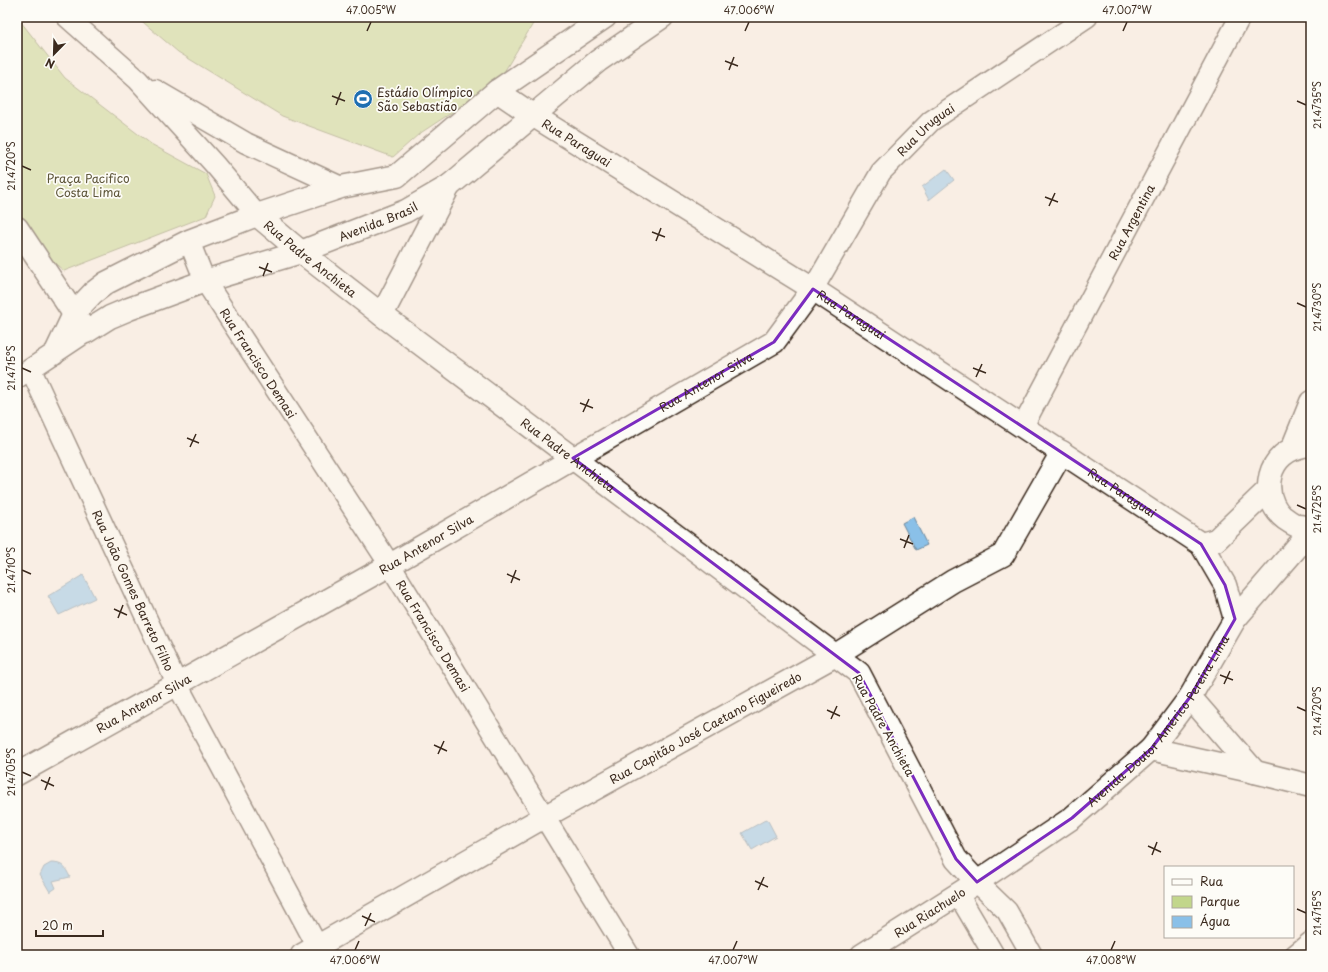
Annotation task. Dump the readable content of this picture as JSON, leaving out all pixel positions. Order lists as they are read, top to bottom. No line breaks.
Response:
{"streets":{"main road":["Rua Paraguai","Avenida Brasil","Rua Padre Anchieta","Rua Antenor Silva","Avenida Doutor Américo Pereira Lima","Rua Capitão José Caetano Figueiredo","Rua Riachuelo"],"street":["Rua Uruguai","Rua Argentina","Rua Francisco Demasi","Rua João Gomes Barreto Filho"]},"crossings":[["Rua Uruguai","Rua Paraguai"],["Rua Uruguai","Rua Antenor Silva"],["Rua Paraguai","Avenida Brasil"],["Rua Paraguai","Rua Argentina"],["Rua Paraguai","Rua Antenor Silva"],["Rua Paraguai","Avenida Doutor Américo Pereira Lima"],["Rua Paraguai","Rua Capitão José Caetano Figueiredo"],["Avenida Brasil","Rua Padre Anchieta"],["Avenida Brasil","Rua Francisco Demasi"],["Avenida Brasil","Rua João Gomes Barreto Filho"],["Rua Padre Anchieta","Rua Antenor Silva"],["Rua Padre Anchieta","Avenida Doutor Américo Pereira Lima"],["Rua Padre Anchieta","Rua Capitão José Caetano Figueiredo"],["Rua Padre Anchieta","Rua Riachuelo"],["Rua Francisco Demasi","Rua Antenor Silva"],["Rua Francisco Demasi","Rua Capitão José Caetano Figueiredo"],["Rua Antenor Silva","Rua João Gomes Barreto Filho"],["Rua João Gomes Barreto Filho","Rua Capitão José Caetano Figueiredo"],["Avenida Doutor Américo Pereira Lima","Rua Riachuelo"]],"parks":["Praça Pacifico Costa Lima"],"places":{"sports":["Estádio Olímpico São Sebastião"]},"legend":["Rua","Parque","Água"],"scale_bar":"20 m","north":"bottom left","coordinates":["47.005°W","47.006°W","47.007°W","21.4735°S","21.4720°S","21.4730°S","21.4715°S","21.4725°S","21.4710°S","21.4705°S","47.008°W"]}
